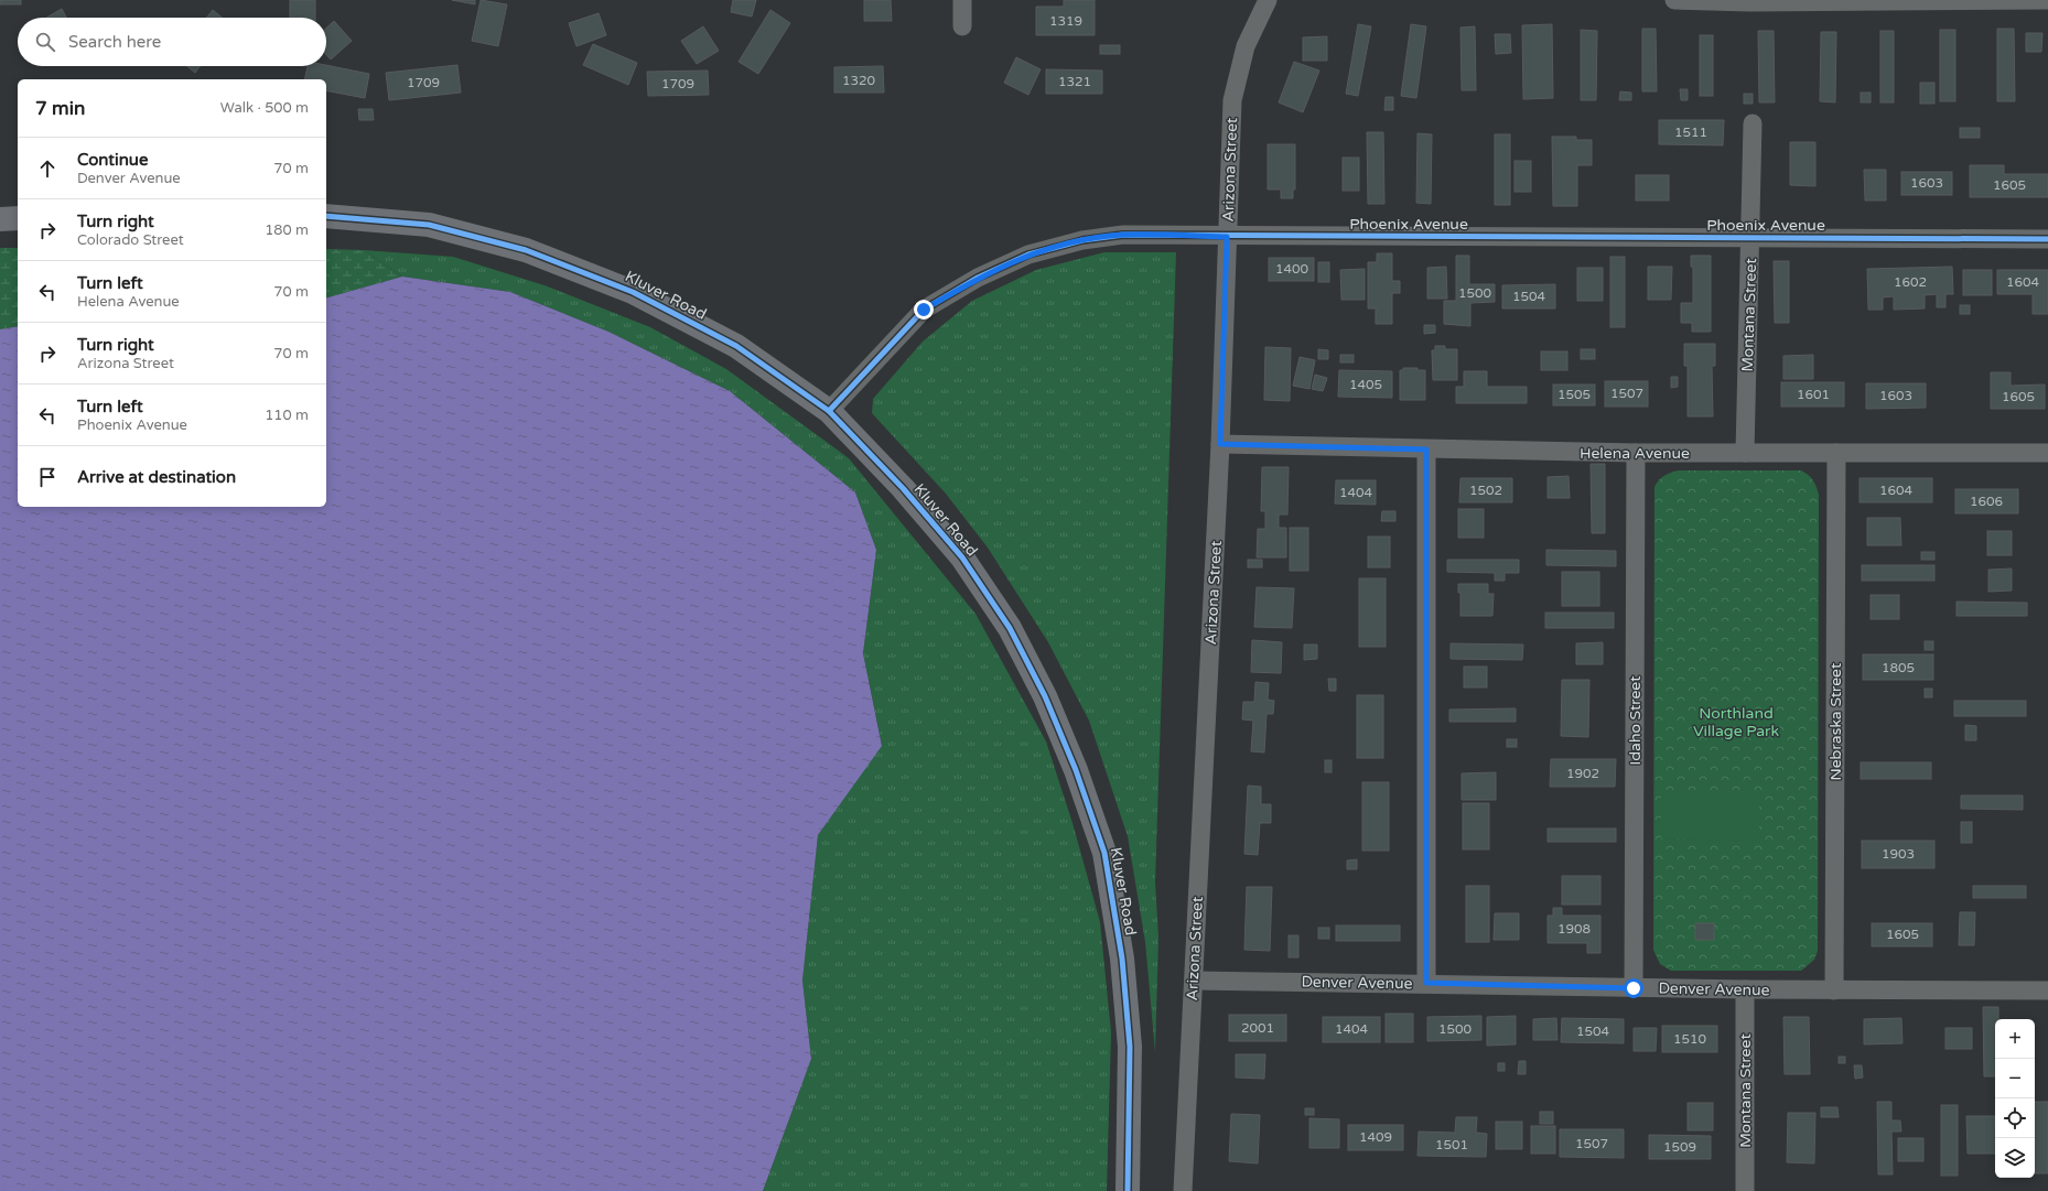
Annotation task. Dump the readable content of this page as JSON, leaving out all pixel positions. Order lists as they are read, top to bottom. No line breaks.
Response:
{"streets":{"street":["Arizona Street","Phoenix Avenue","Kluver Road","Montana Street","Helena Avenue","Idaho Street","Nebraska Street","Denver Avenue"]},"crossings":[["Arizona Street","Phoenix Avenue"],["Arizona Street","Helena Avenue"],["Arizona Street","Denver Avenue"],["Phoenix Avenue","Kluver Road"],["Phoenix Avenue","Montana Street"],["Montana Street","Helena Avenue"],["Montana Street","Denver Avenue"],["Helena Avenue","Idaho Street"],["Helena Avenue","Nebraska Street"],["Idaho Street","Denver Avenue"],["Nebraska Street","Denver Avenue"]],"parks":["Northland Village Park"],"house_numbers":["1319","1320","1321","1709","1709","1511","1603","1605","1400","1602","1604","1500","1504","1405","1507","1505","1601","1603","1605","1502","1604","1404","1606","1805","1902","1903","1908","1605","2001","1404","1500","1504","1510","1409","1507","1501","1509"],"page":{"search":"Search here","heading":["7 min","Walk · 500 m"],"list":[["Continue","Denver Avenue","70 m"],["Turn right","Colorado Street","180 m"],["Turn left","Helena Avenue","70 m"],["Turn right","Arizona Street","70 m"],["Turn left","Phoenix Avenue","110 m"],"Arrive at destination"],"map_buttons":["+","−"]}}
